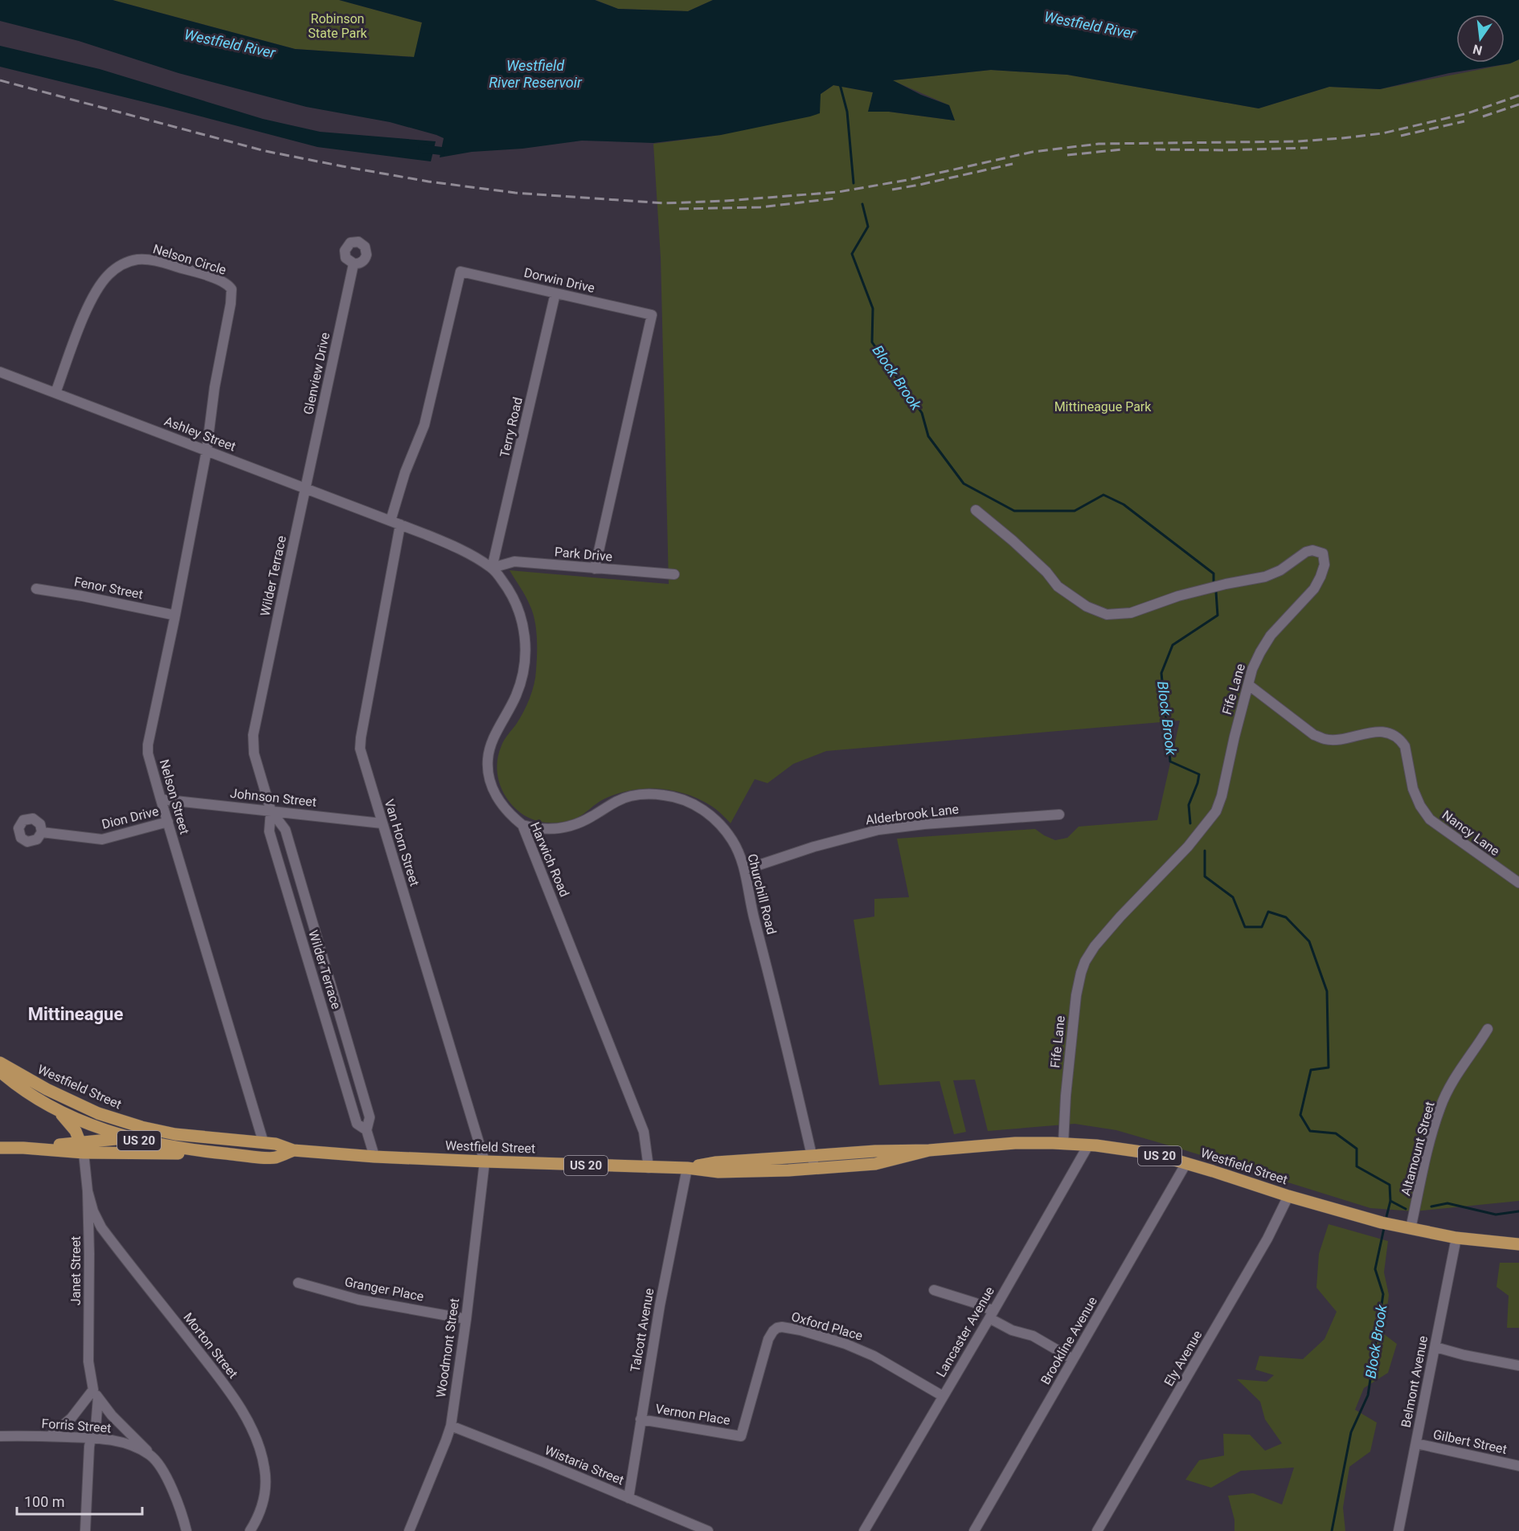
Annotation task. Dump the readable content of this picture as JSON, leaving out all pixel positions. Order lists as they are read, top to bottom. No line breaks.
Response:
{"streets":{"main road":["Westfield Street","US 20"],"street":["Nelson Circle","Dorwin Drive","Glenview Drive","Terry Road","Ashley Street","Park Drive","Wilder Terrace","Fenor Street","Fife Lane","Nelson Street","Johnson Street","Alderbrook Lane","Dion Drive","Nancy Lane","Van Horn Street","Harwich Road","Churchill Road","Altamount Street","Janet Street","Granger Place","Oxford Place","Talcott Avenue","Lancaster Avenue","Brookline Avenue","Morton Street","Woodmont Street","Ely Avenue","Belmont Avenue","Vernon Place","Forris Street","Gilbert Street","Wistaria Street"]},"crossings":[["Nelson Circle","Ashley Street"],["Nelson Circle","Nelson Street"],["Dorwin Drive","Terry Road"],["Dorwin Drive","Ashley Street"],["Dorwin Drive","Park Drive"],["Dorwin Drive","Van Horn Street"],["Dorwin Drive","Harwich Road"],["Glenview Drive","Ashley Street"],["Glenview Drive","Wilder Terrace"],["Terry Road","Park Drive"],["Terry Road","Harwich Road"],["Ashley Street","Wilder Terrace"],["Ashley Street","Nelson Street"],["Ashley Street","Van Horn Street"],["Ashley Street","Harwich Road"],["Park Drive","Harwich Road"],["Wilder Terrace","Johnson Street"],["Wilder Terrace","Westfield Street"],["Fenor Street","Nelson Street"],["Fife Lane","Nancy Lane"],["Fife Lane","Westfield Street"],["Nelson Street","Johnson Street"],["Nelson Street","Dion Drive"],["Nelson Street","Westfield Street"],["Johnson Street","Van Horn Street"],["Alderbrook Lane","Churchill Road"],["Van Horn Street","Harwich Road"],["Van Horn Street","Westfield Street"],["Van Horn Street","Woodmont Street"],["Harwich Road","Churchill Road"],["Harwich Road","Westfield Street"],["Churchill Road","Westfield Street"],["Westfield Street","Altamount Street"],["Westfield Street","Talcott Avenue"],["Westfield Street","Lancaster Avenue"],["Westfield Street","Brookline Avenue"],["Westfield Street","Woodmont Street"],["Westfield Street","Ely Avenue"],["Westfield Street","Belmont Avenue"],["Janet Street","Morton Street"],["Janet Street","Forris Street"],["Granger Place","Woodmont Street"],["Oxford Place","Lancaster Avenue"],["Oxford Place","Vernon Place"],["Talcott Avenue","Vernon Place"],["Talcott Avenue","Wistaria Street"],["Woodmont Street","Wistaria Street"],["Belmont Avenue","Gilbert Street"]],"districts":["Mittineague"],"water":["Westfield River","Westfield River Reservoir","Block Brook"],"parks":["Robinson State Park","Mittineague Park"],"scale_bar":"100 m","north":"bottom"}
